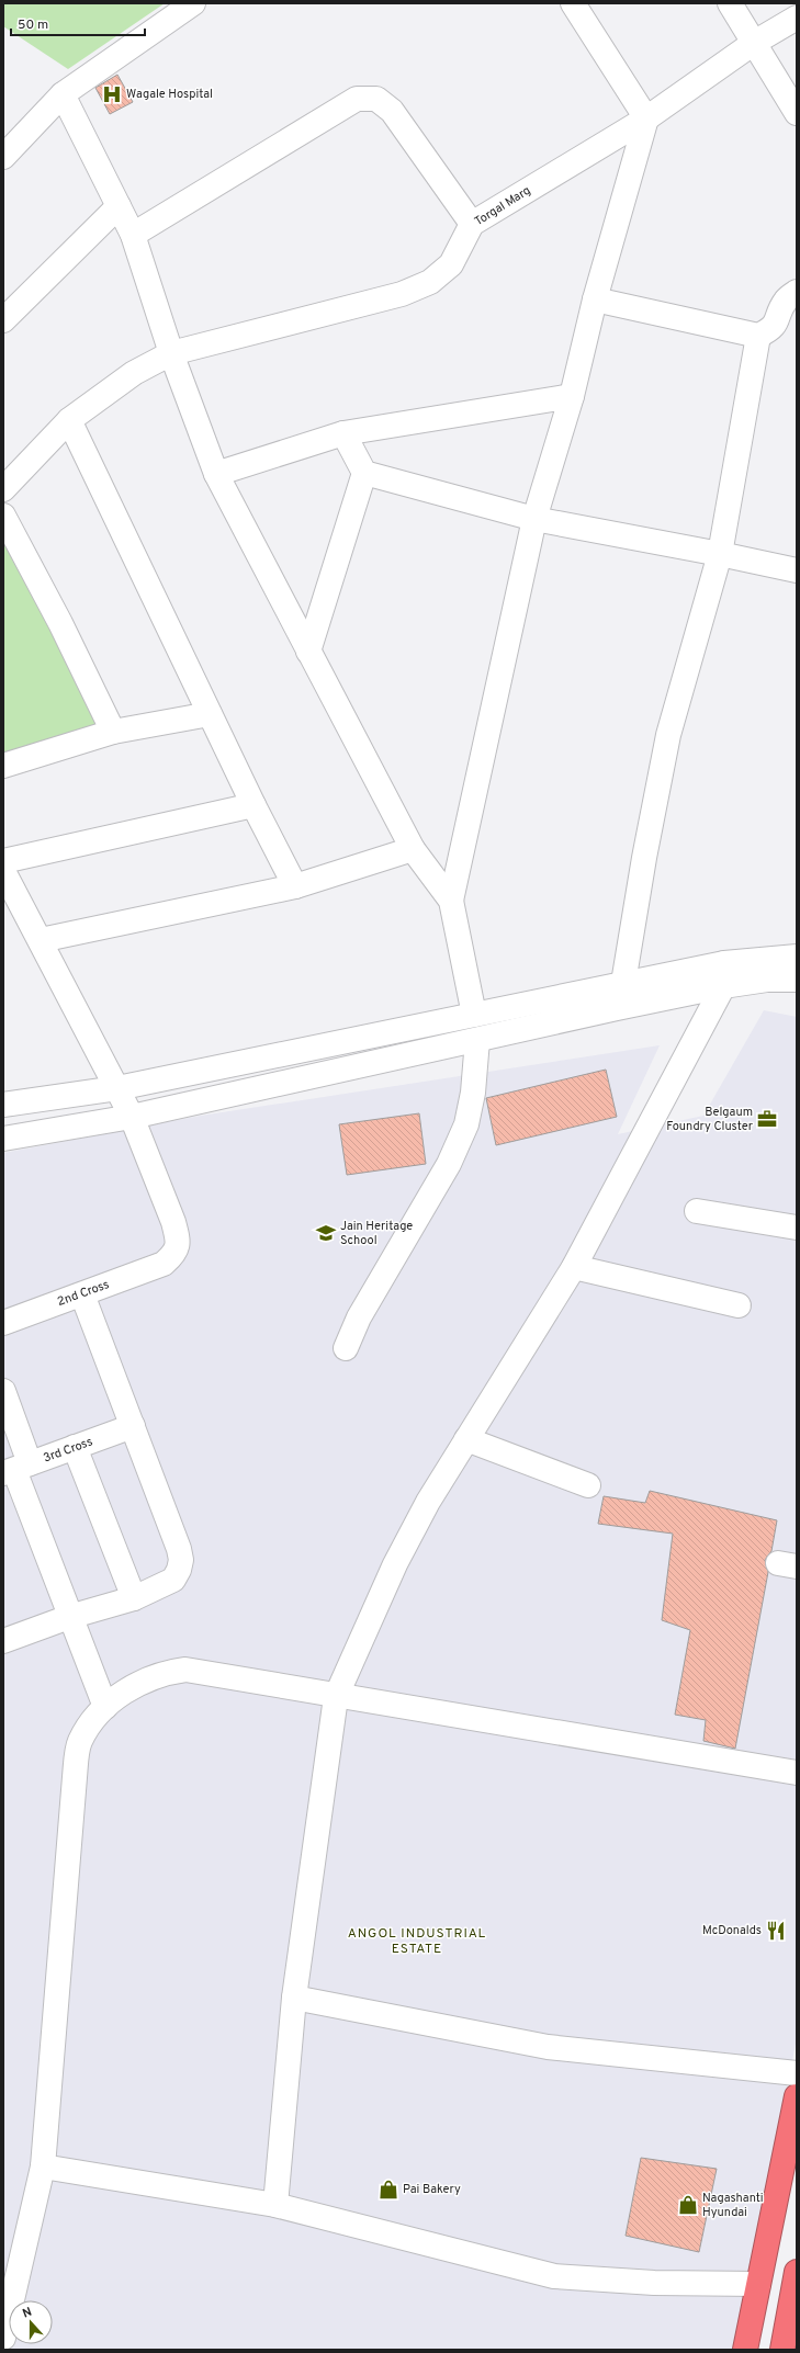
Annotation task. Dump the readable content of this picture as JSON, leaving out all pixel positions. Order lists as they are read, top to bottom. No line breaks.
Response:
{"streets":{"street":["Torgal Marg","2nd Cross","3rd Cross"]},"districts":["ANGOL INDUSTRIAL ESTATE"],"places":{"hospital":["Wagale Hospital"],"office":["Belgaum Foundry Cluster"],"school or university":["Jain Heritage School"],"restaurant":["McDonalds"],"shop":["Pai Bakery","Nagashanti Hyundai"]},"scale_bar":"50 m","north":"top"}
